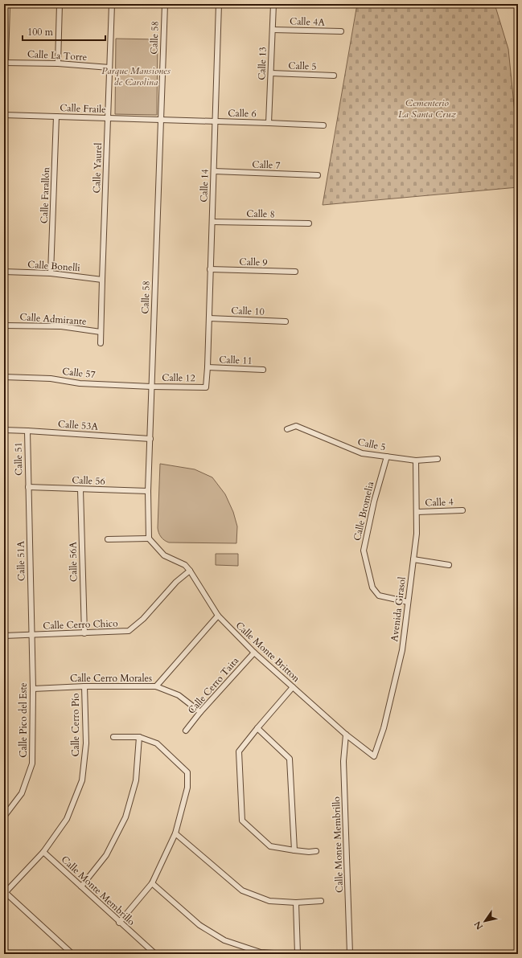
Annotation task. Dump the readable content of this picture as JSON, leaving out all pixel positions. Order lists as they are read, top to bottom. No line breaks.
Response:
{"streets":{"street":["Calle 4A","Calle 58","Calle La Torre","Calle 13","Calle 5","Calle Fraile","Calle 6","Calle 7","Calle Yaurel","Calle 14","Calle Farallón","Calle 8","Calle 9","Calle Bonelli","Calle 10","Calle Admirante","Calle 11","Calle 57","Calle 12","Calle 53A","Calle 51","Calle 56","Calle 4","Calle Bromelia","Calle 51A","Calle 56A","Avenida Girasol","Calle Cerro Chico","Calle Monte Britton","Calle Cerro Morales","Calle Cerro Taita","Calle Pico del Este","Calle Cerro Pío","Calle Monte Membrillo"]},"crossings":[["Calle 4A","Calle 13"],["Calle 58","Calle Fraile"],["Calle 58","Calle 6"],["Calle 58","Calle 57"],["Calle 58","Calle 12"],["Calle 58","Calle 53A"],["Calle 58","Calle 56"],["Calle La Torre","Calle Yaurel"],["Calle 13","Calle 5"],["Calle 13","Calle 6"],["Calle 5","Calle Bromelia"],["Calle 5","Avenida Girasol"],["Calle Fraile","Calle 6"],["Calle Fraile","Calle Yaurel"],["Calle Fraile","Calle Farallón"],["Calle 6","Calle 14"],["Calle 7","Calle 14"],["Calle Yaurel","Calle Bonelli"],["Calle Yaurel","Calle Admirante"],["Calle 14","Calle 8"],["Calle 14","Calle 9"],["Calle 14","Calle 10"],["Calle 14","Calle 11"],["Calle 14","Calle 12"],["Calle Farallón","Calle Bonelli"],["Calle 57","Calle 12"],["Calle 53A","Calle 51"],["Calle 51","Calle 56"],["Calle 51","Calle 51A"],["Calle 56","Calle 51A"],["Calle 56","Calle 56A"],["Calle 4","Avenida Girasol"],["Calle Bromelia","Avenida Girasol"],["Calle 51A","Calle Cerro Chico"],["Calle 51A","Calle Pico del Este"],["Calle 56A","Calle Cerro Chico"],["Avenida Girasol","Calle Monte Britton"],["Calle Cerro Chico","Calle Monte Britton"],["Calle Cerro Chico","Calle Pico del Este"],["Calle Monte Britton","Calle Cerro Taita"],["Calle Monte Britton","Calle Monte Membrillo"],["Calle Cerro Morales","Calle Cerro Taita"],["Calle Cerro Morales","Calle Pico del Este"],["Calle Cerro Morales","Calle Cerro Pío"],["Calle Cerro Pío","Calle Monte Membrillo"]],"parks":["Parque Mansiones de Carolina","Cementerio La Santa Cruz"],"scale_bar":"100 m","north":"bottom left"}
